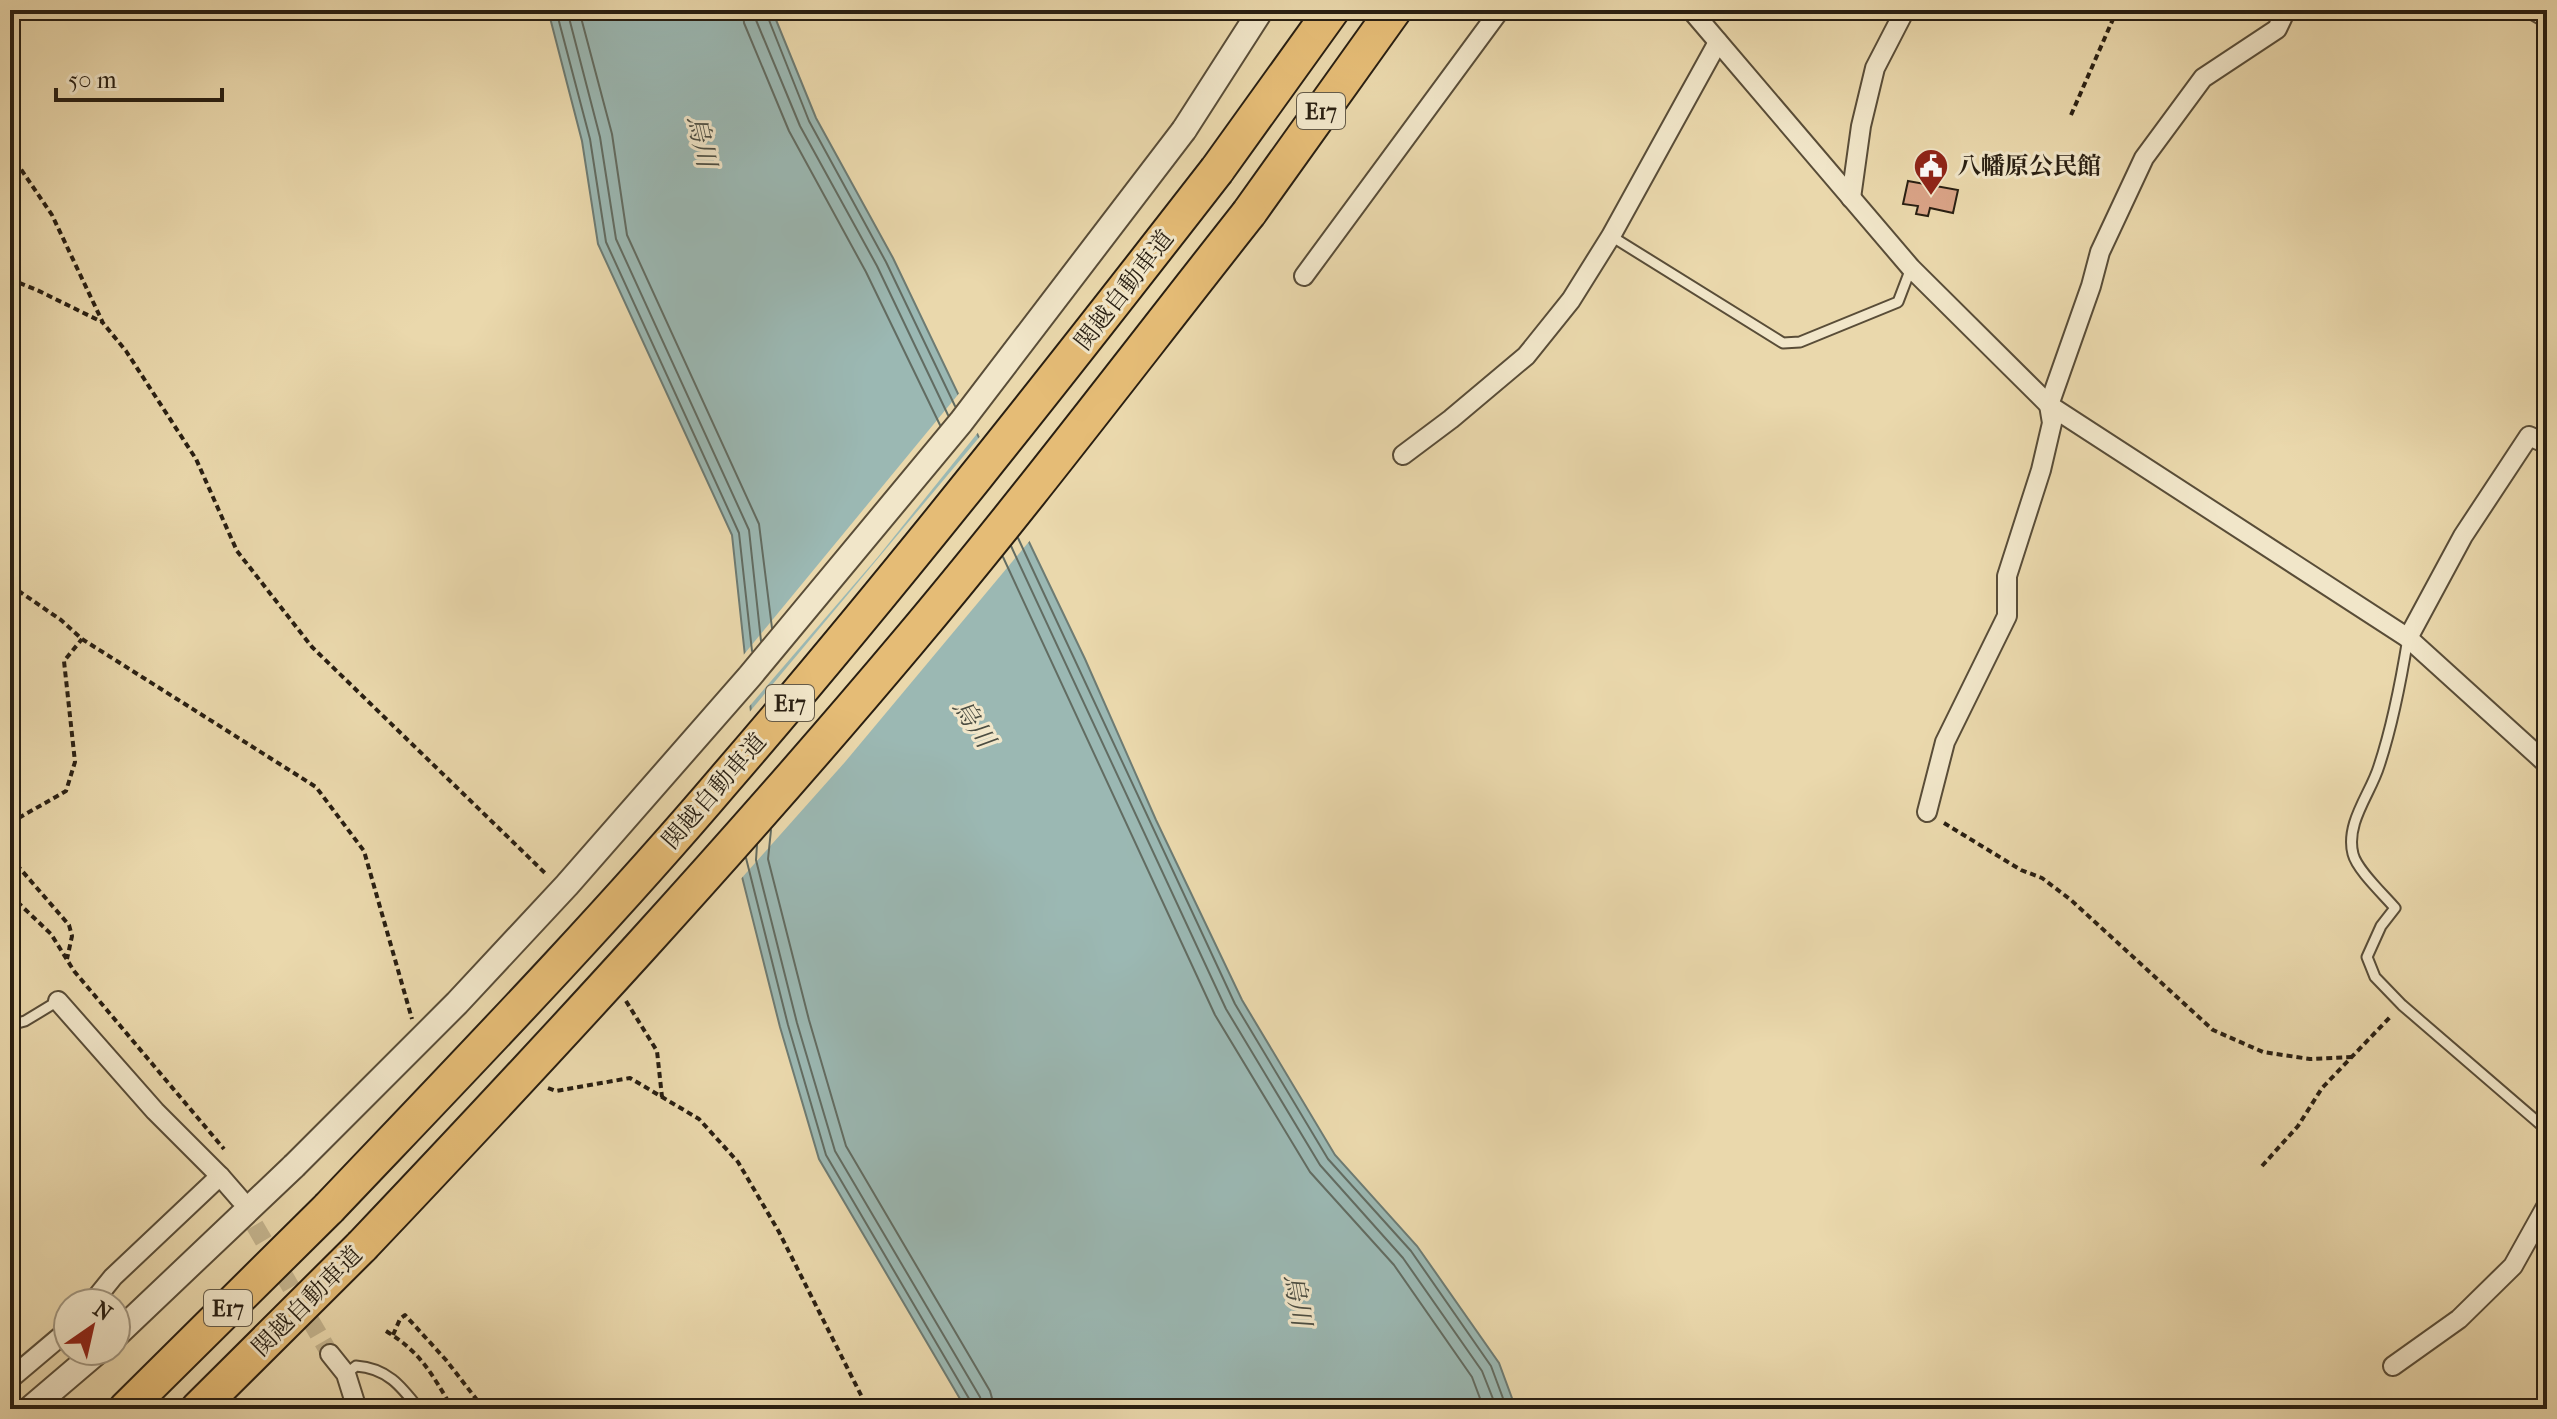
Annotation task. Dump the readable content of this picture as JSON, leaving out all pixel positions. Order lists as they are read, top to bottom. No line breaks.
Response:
{"streets":{"highway":["E17","関越自動車道"]},"water":["烏川"],"places":{"public building":["八幡原公民館"]},"scale_bar":"50 m","north":"top right"}
